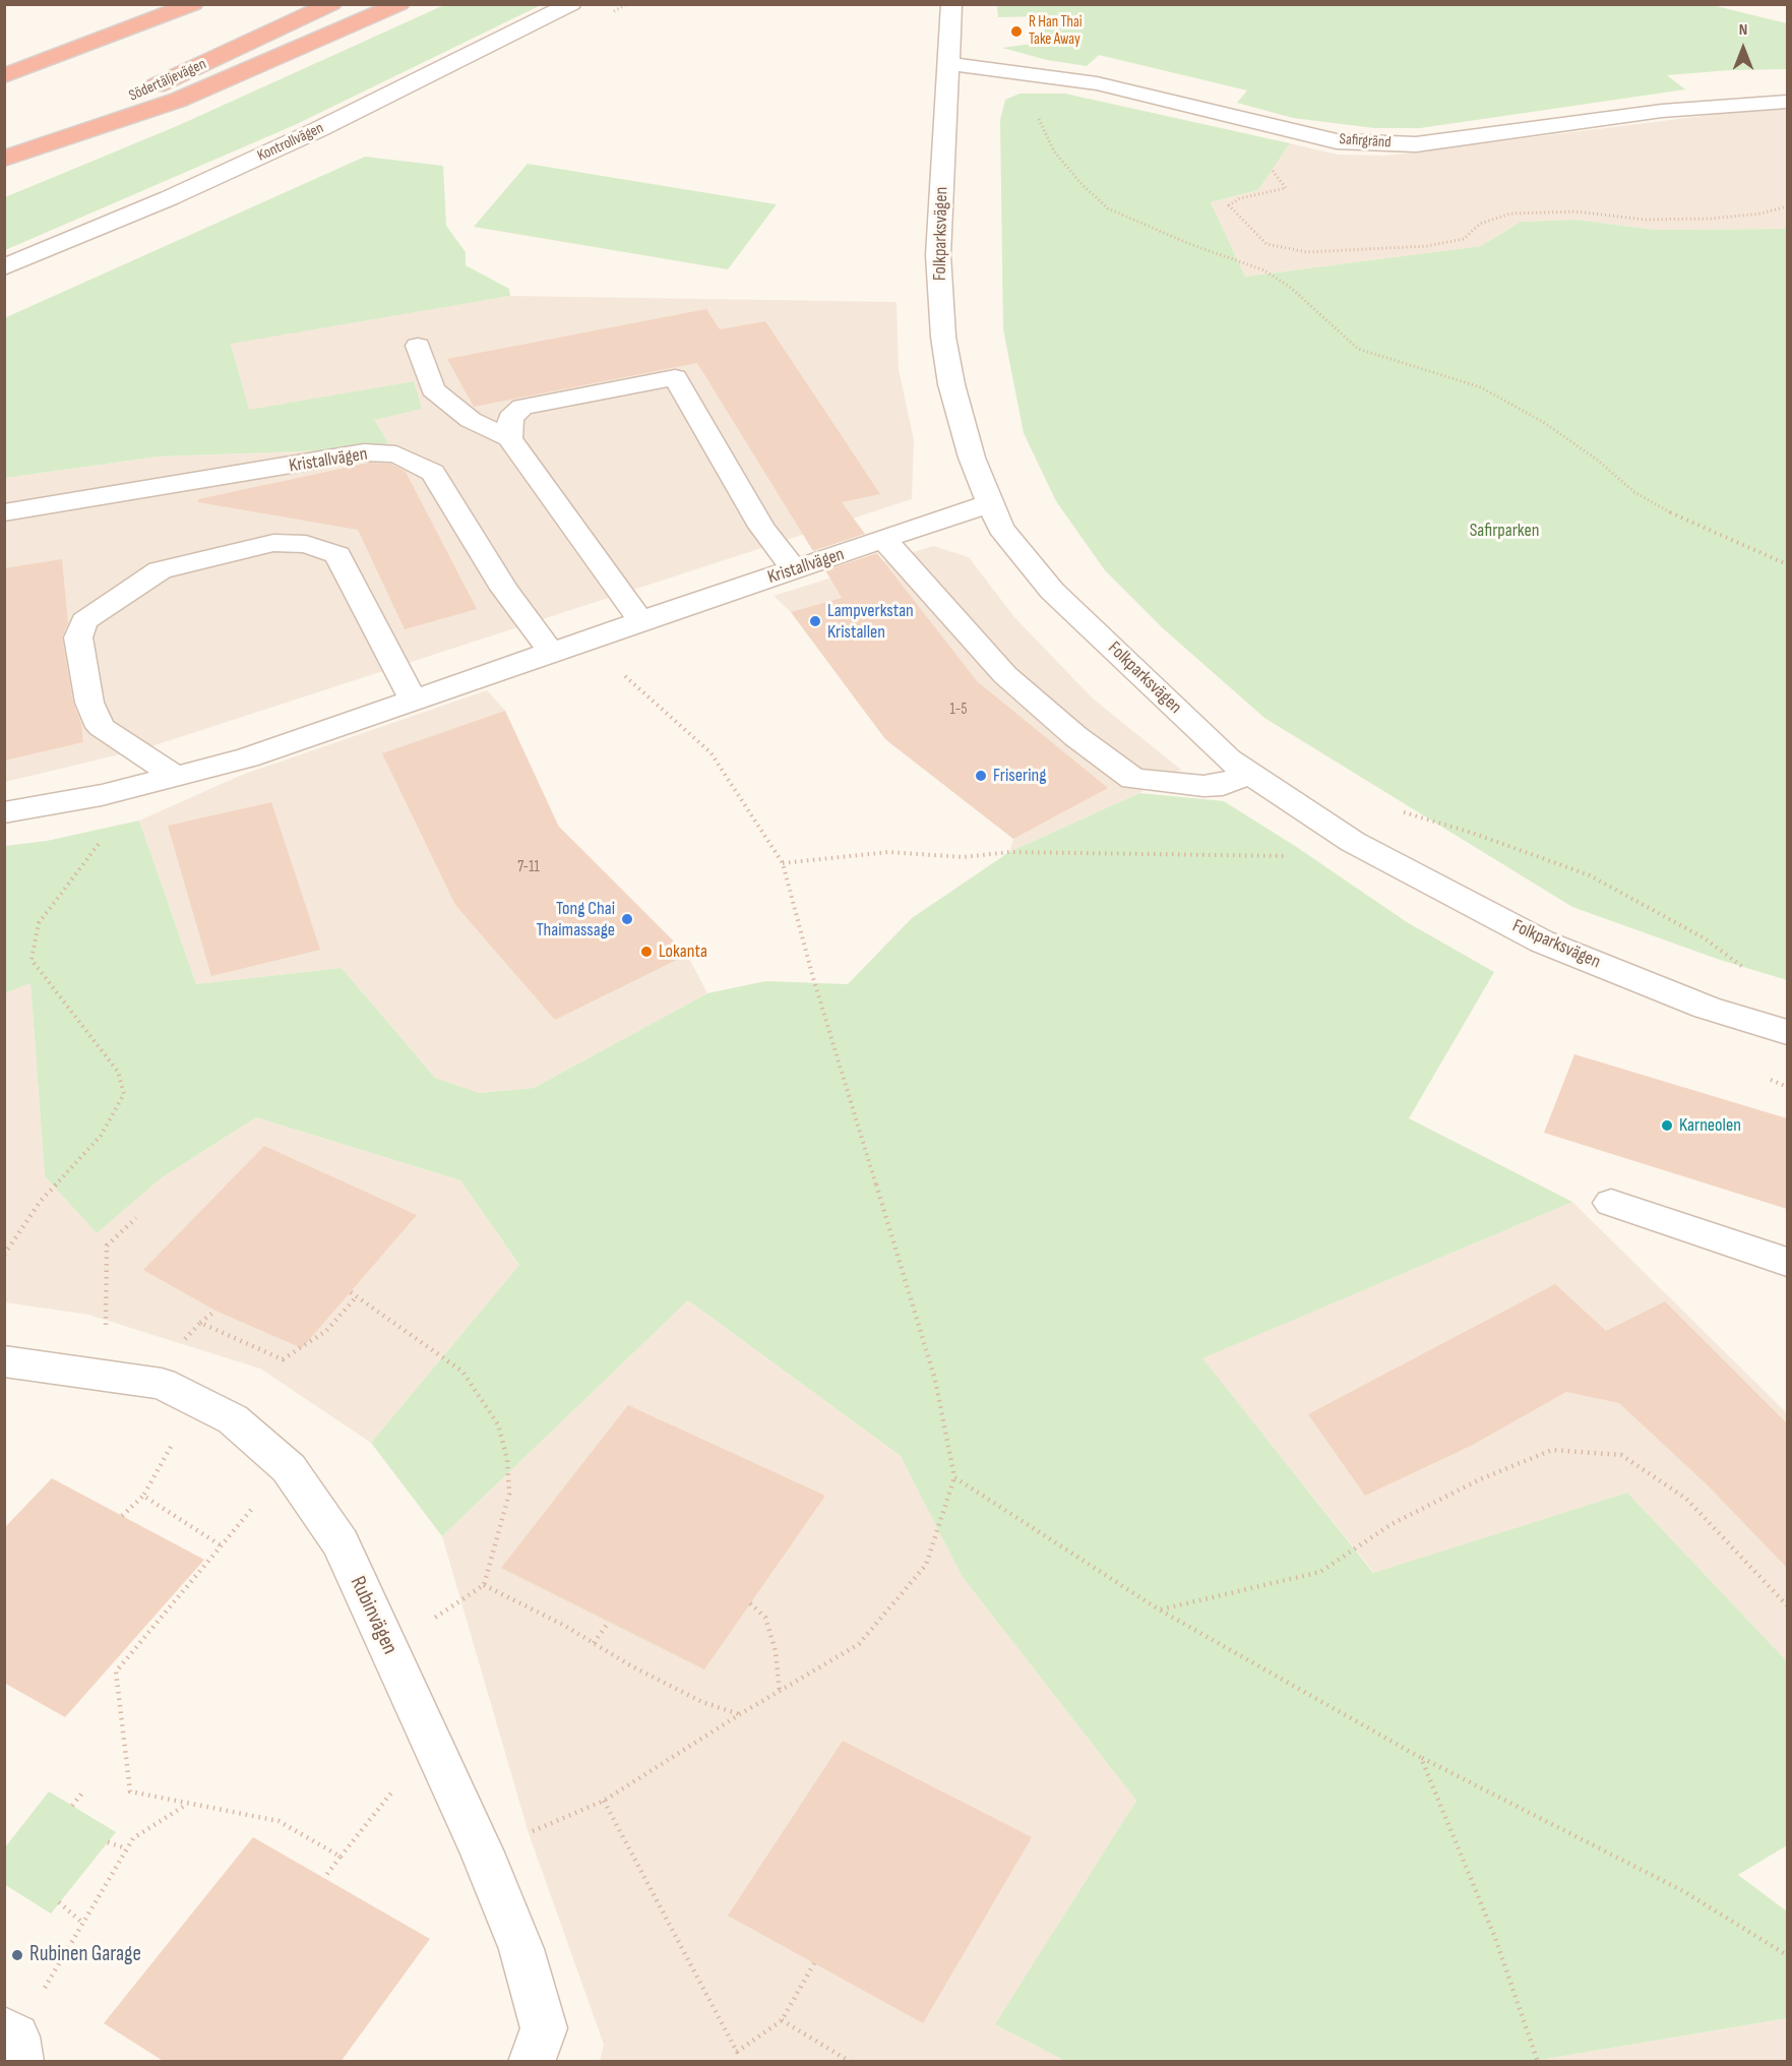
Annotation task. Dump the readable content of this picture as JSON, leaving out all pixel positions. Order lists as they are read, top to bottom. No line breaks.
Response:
{"streets":{"highway":["Södertäljevägen"],"street":["Safirgränd","Kontrollvägen","Folkparksvägen","Kristallvägen","Rubinvägen"]},"crossings":[["Safirgränd","Folkparksvägen"],["Folkparksvägen","Kristallvägen"]],"parks":["Safirparken"],"places":["R Han Thai Take Away","Lampverkstan Kristallen","Frisering","Tong Chai Thaimassage","Lokanta","Karneolen","Rubinen Garage"],"house_numbers":["1-5","7-11"],"north":"top"}
